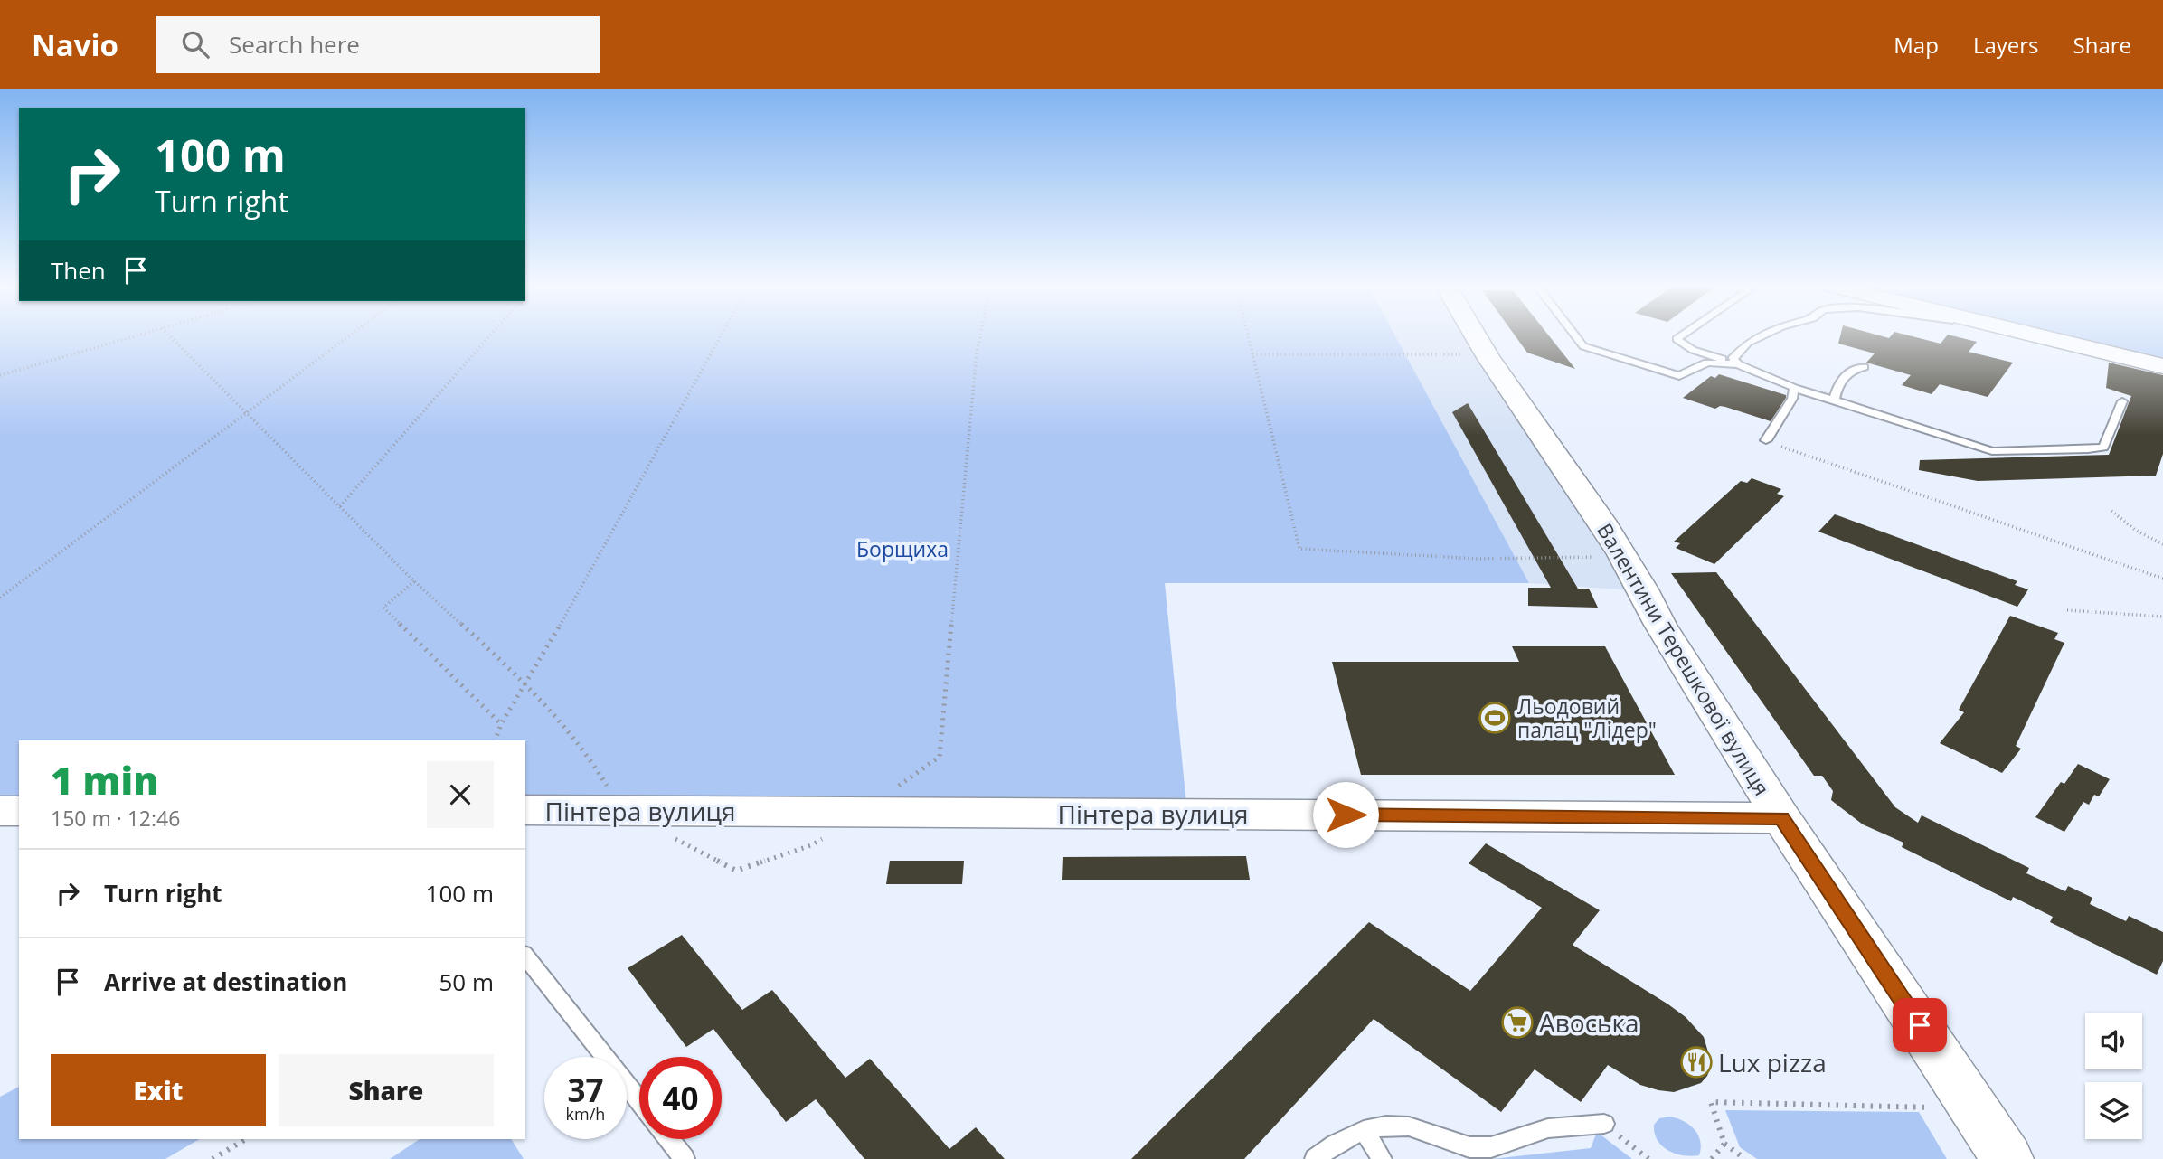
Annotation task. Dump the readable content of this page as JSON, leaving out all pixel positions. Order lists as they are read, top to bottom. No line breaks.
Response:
{"streets":{"street":["Валентини Терешкової вулиця","Пінтера вулиця"]},"crossings":[["Валентини Терешкової вулиця","Пінтера вулиця"]],"parks":["Борщиха"],"places":{"sports":["Льодовий палац \"Лідер\""],"supermarket":["Авоська"],"restaurant":["Lux pizza"]},"page":{"header":"Navio","search":"Search here","nav":["Map","Layers","Share"],"turn":["100 m","Turn right"],"then":"Then","heading":["1 min","150 m · 12:46"],"list":[{"name":"Turn right","value":"100 m"},{"name":"Arrive at destination","value":"50 m"}],"buttons":["Exit","Share"],"speed":"37 km/h","limit":"40"}}
